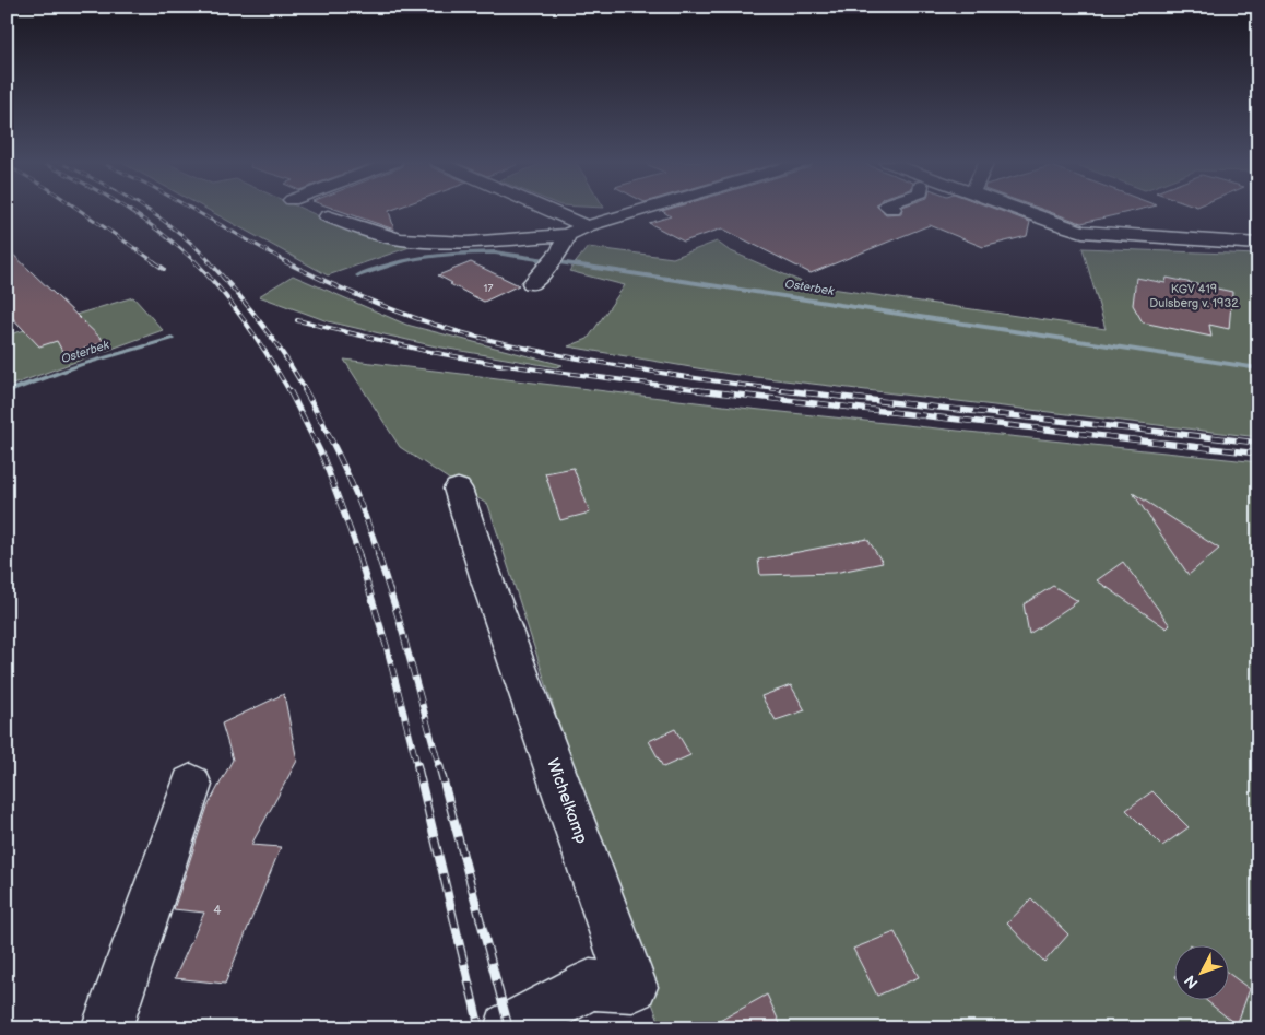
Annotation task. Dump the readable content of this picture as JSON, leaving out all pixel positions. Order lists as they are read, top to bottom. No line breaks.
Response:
{"streets":{"street":["Wichelkamp"]},"water":["Osterbek"],"parks":["KGV 419 Dulsberg v. 1932"],"house_numbers":["17","4"],"north":"bottom left"}
